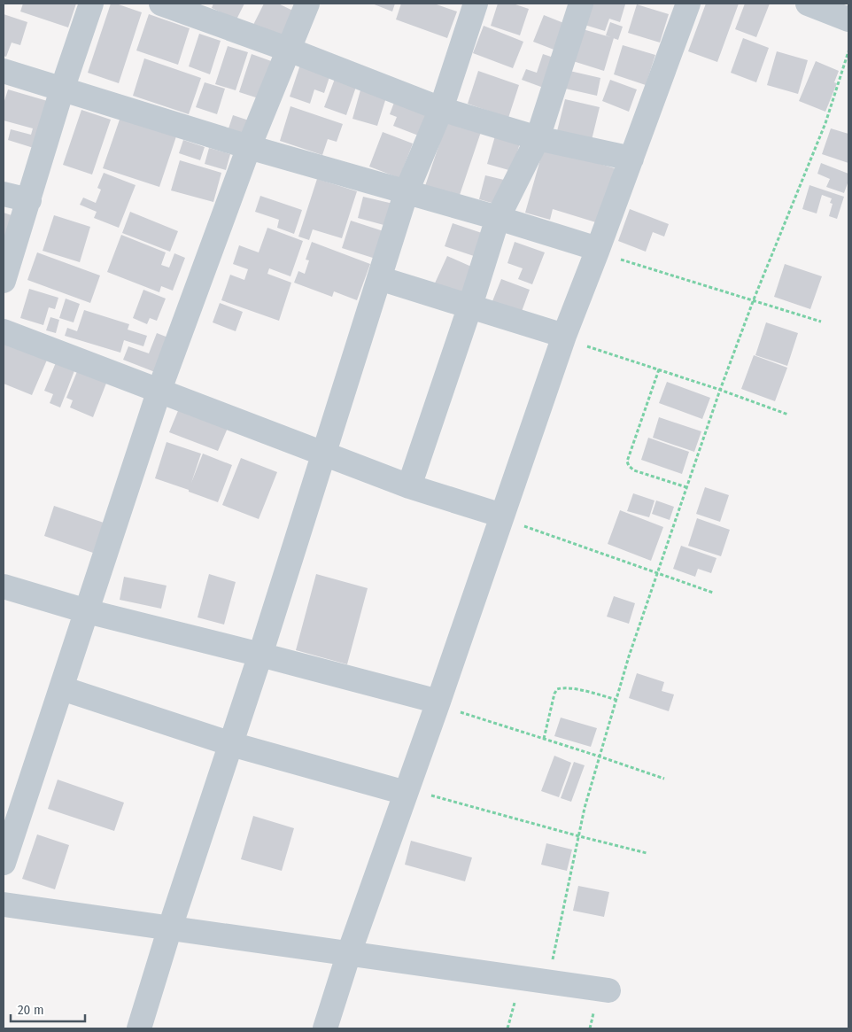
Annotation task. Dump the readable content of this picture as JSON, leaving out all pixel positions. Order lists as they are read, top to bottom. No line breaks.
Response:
{"scale_bar":"20 m"}
